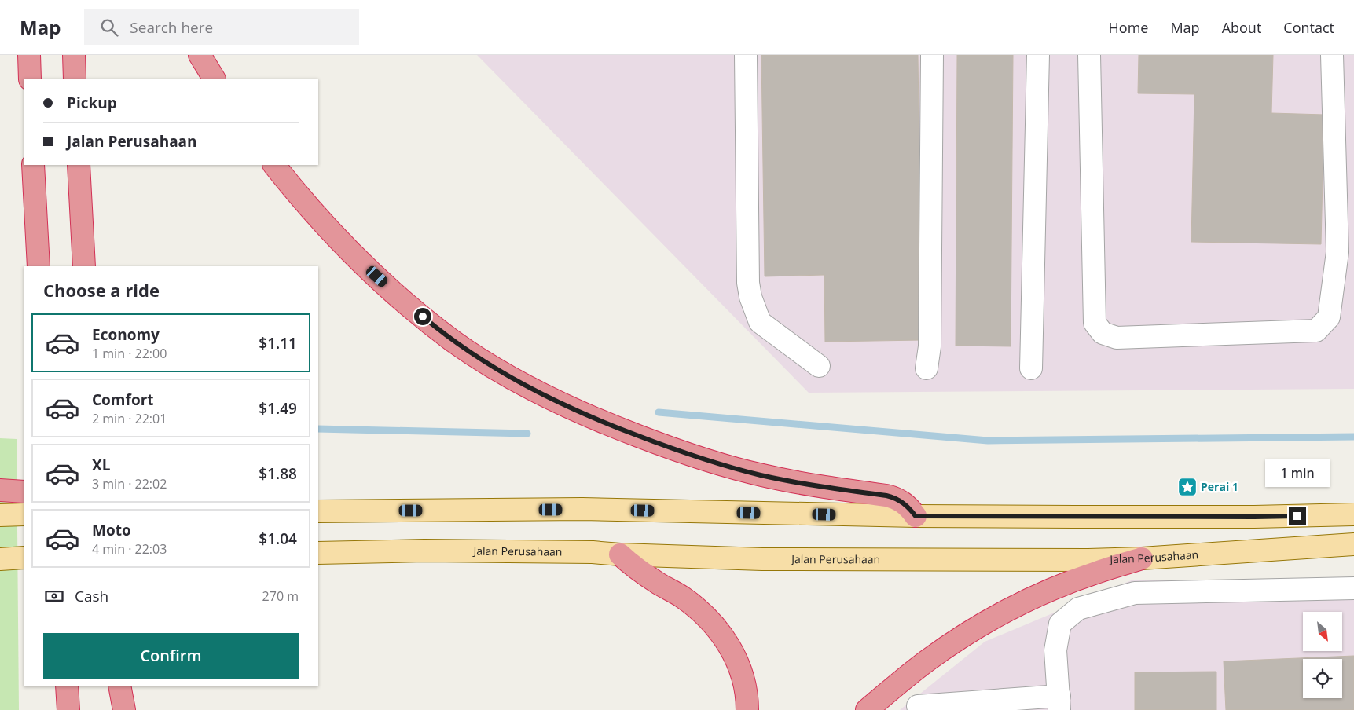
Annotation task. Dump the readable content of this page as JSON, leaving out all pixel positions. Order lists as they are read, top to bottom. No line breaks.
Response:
{"streets":{"main road":["Jalan Perusahaan"]},"places":{"place":["Perai 1"]},"north":"bottom right","page":{"header":"Map","search":"Search here","nav":["Home","Map","About","Contact"],"banner":["Pickup","Jalan Perusahaan"],"heading":"Choose a ride","list":[{"name":"Economy","note":"1 min · 22:00","value":"$1.11"},{"name":"Comfort","note":"2 min · 22:01","value":"$1.49"},{"name":"XL","note":"3 min · 22:02","value":"$1.88"},{"name":"Moto","note":"4 min · 22:03","value":"$1.04"}],"bubble":"1 min","pay":["Cash","270 m"],"buttons":"Confirm"}}
